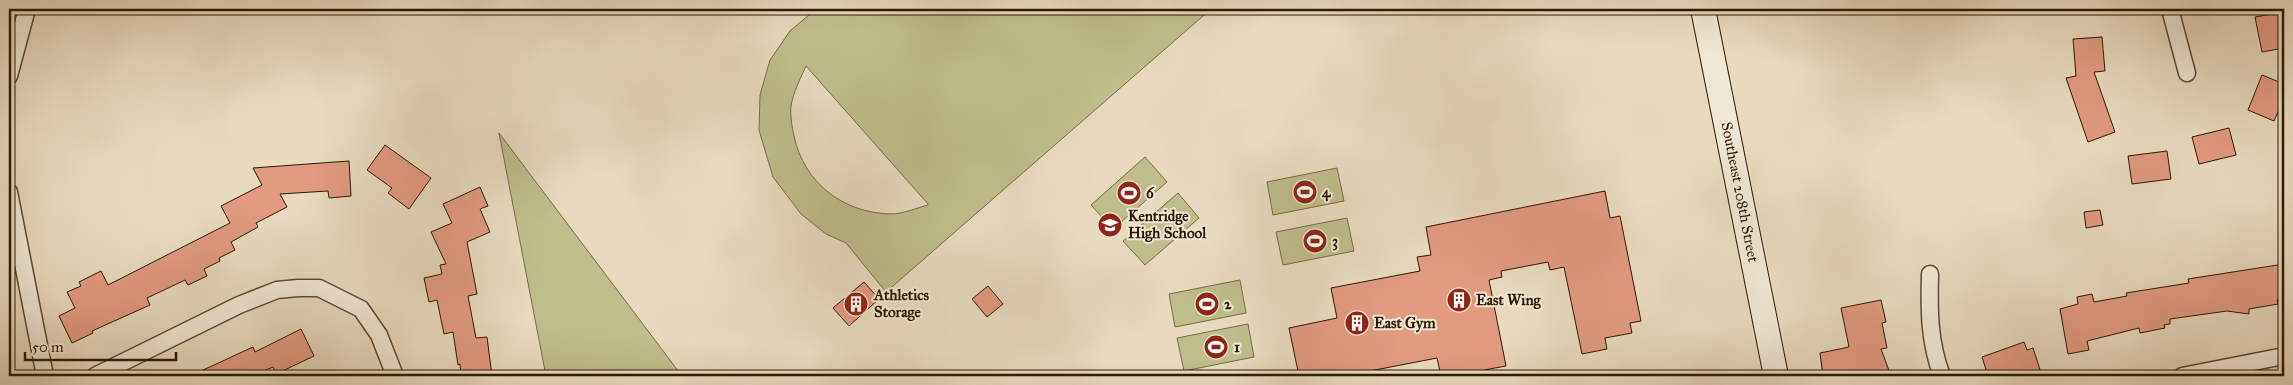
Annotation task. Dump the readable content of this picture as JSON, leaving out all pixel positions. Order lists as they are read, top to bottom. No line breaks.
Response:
{"streets":{"main road":["Southeast 208th Street"]},"places":{"sports":["4","6","3","2","1"],"school or university":["Kentridge High School"],"building":["East Wing","Athletics Storage","East Gym"]},"scale_bar":"50 m"}
